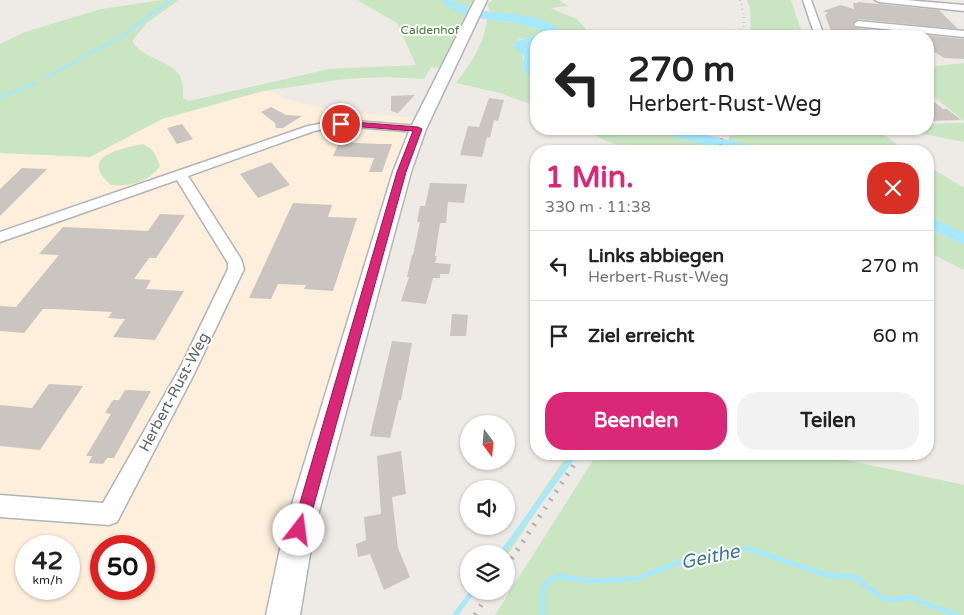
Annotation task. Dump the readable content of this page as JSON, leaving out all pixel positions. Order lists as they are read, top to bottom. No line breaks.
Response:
{"streets":{"street":["Herbert-Rust-Weg"]},"water":["Geithe"],"parks":["Caldenhof"],"north":"bottom","page":{"turn":["270 m","Herbert-Rust-Weg"],"heading":["1 Min.","330 m · 11:38"],"list":[{"name":"Links abbiegen","note":"Herbert-Rust-Weg","value":"270 m"},{"name":"Ziel erreicht","value":"60 m"}],"buttons":["Beenden","Teilen"],"speed":"42 km/h","limit":"50"}}
